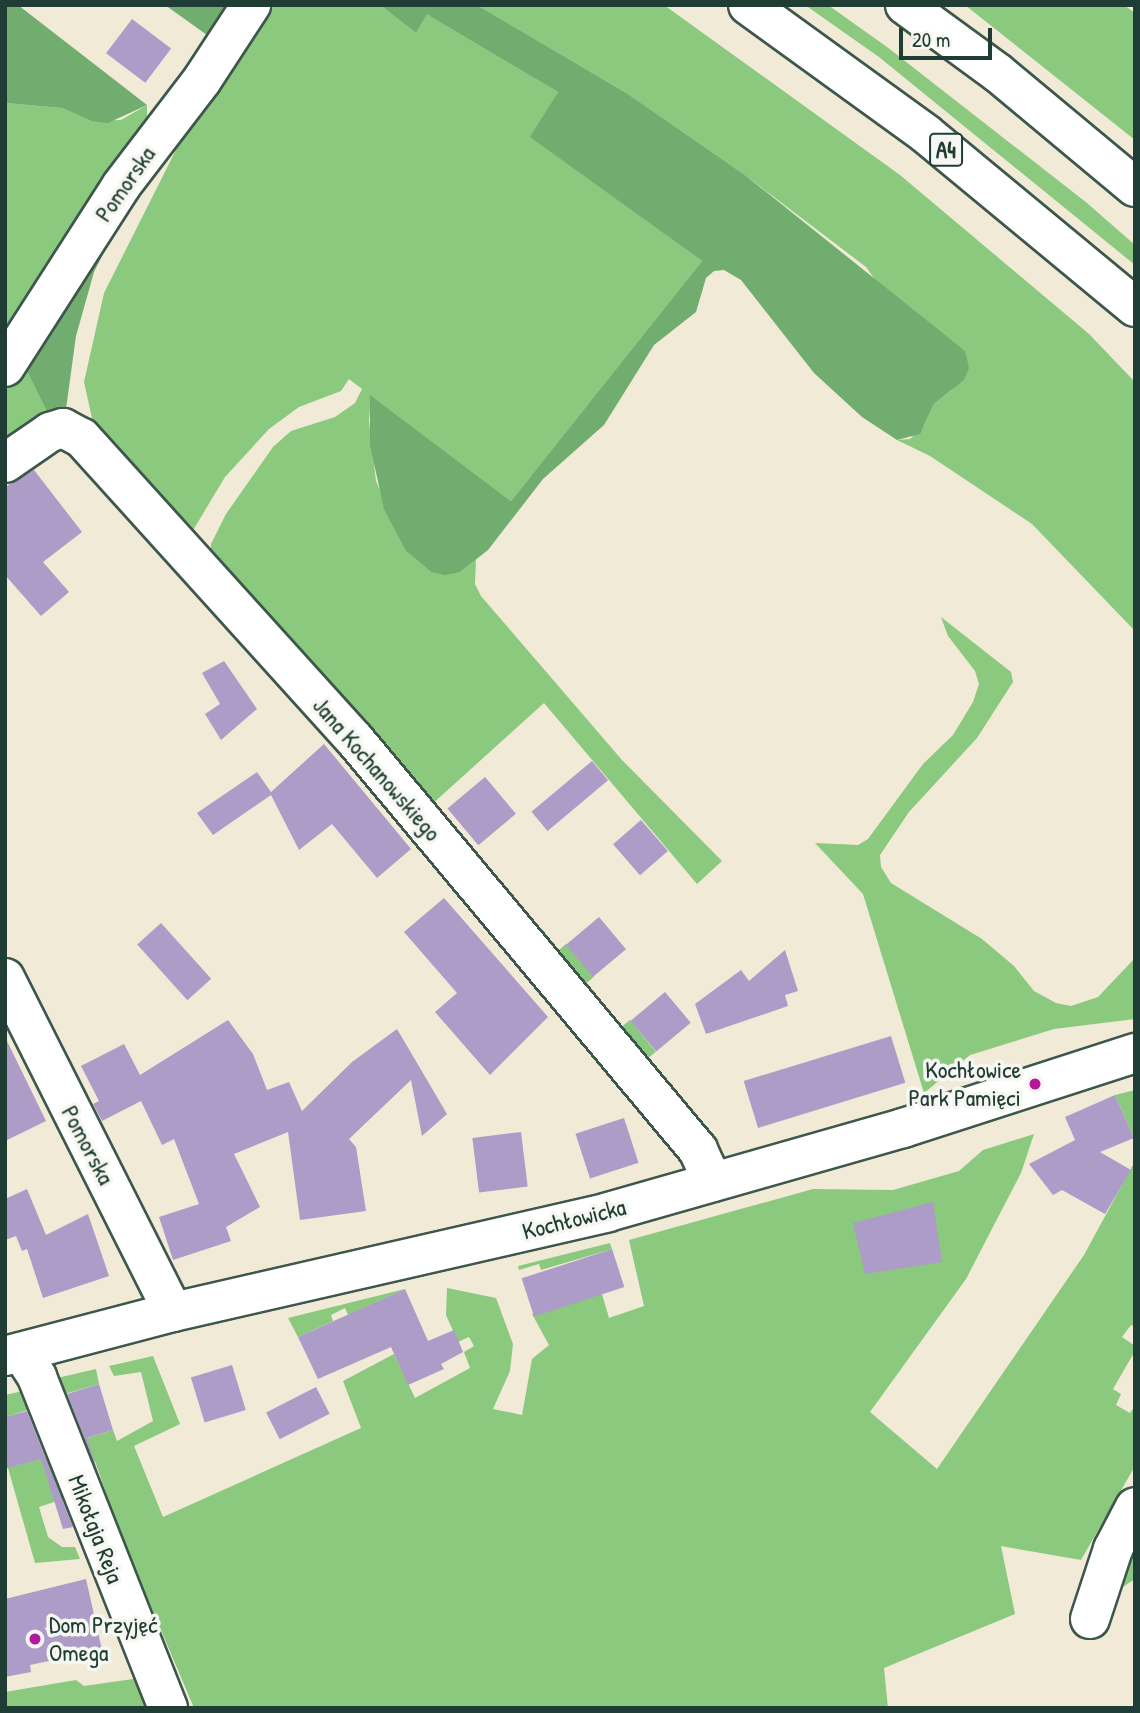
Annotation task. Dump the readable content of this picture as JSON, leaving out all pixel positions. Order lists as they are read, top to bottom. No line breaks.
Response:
{"streets":{"main road":["A4","Pomorska","Jana Kochanowskiego","Kochłowicka","Mikołaja Reja"]},"crossings":[["Pomorska","Kochłowicka"],["Jana Kochanowskiego","Kochłowicka"],["Kochłowicka","Mikołaja Reja"]],"places":["Kochłowice Park Pamięci","Dom Przyjęć Omega"],"scale_bar":"20 m"}
